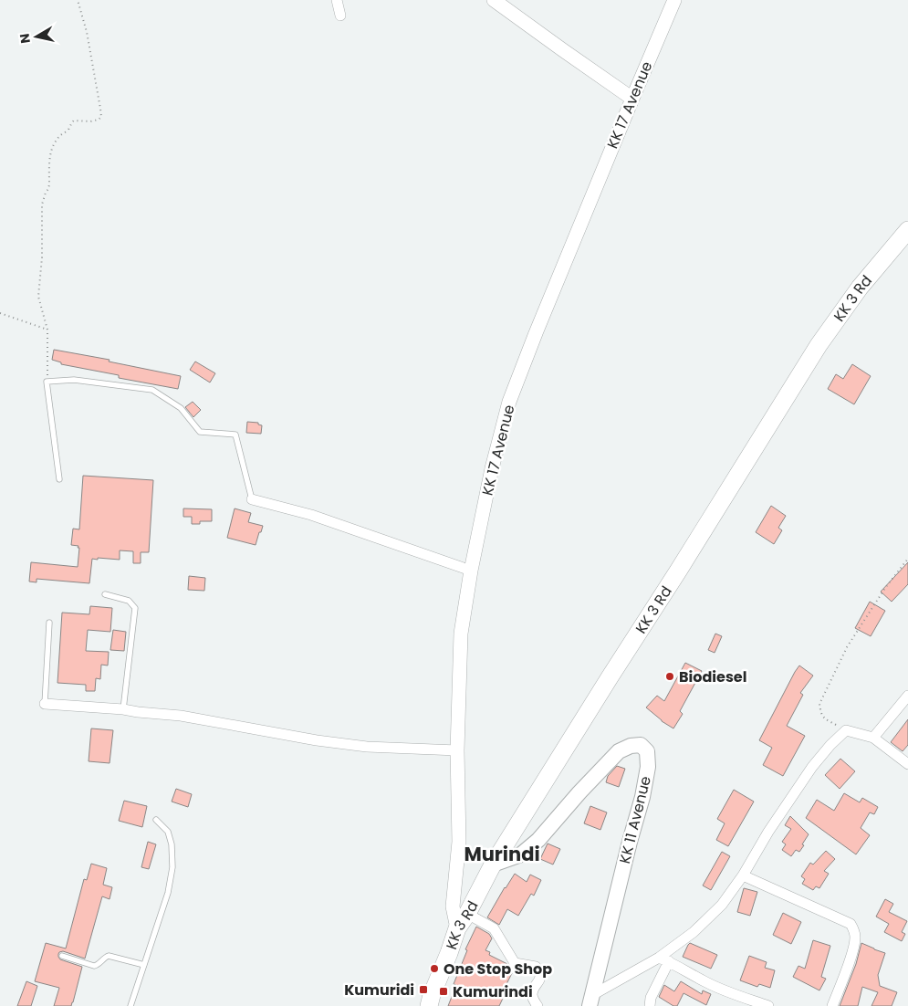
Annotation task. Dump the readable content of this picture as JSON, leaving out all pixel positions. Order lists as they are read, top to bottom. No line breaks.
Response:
{"streets":{"highway":["KK 3 Rd"],"main road":["KK 11 Avenue"],"street":["KK 17 Avenue"]},"crossings":[["KK 17 Avenue","KK 3 Rd"],["KK 3 Rd","KK 11 Avenue"]],"districts":["Murindi"],"places":{"other":["Biodiesel","One Stop Shop"],"transit":["Kumuridi","Kumurindi"]},"north":"left"}
